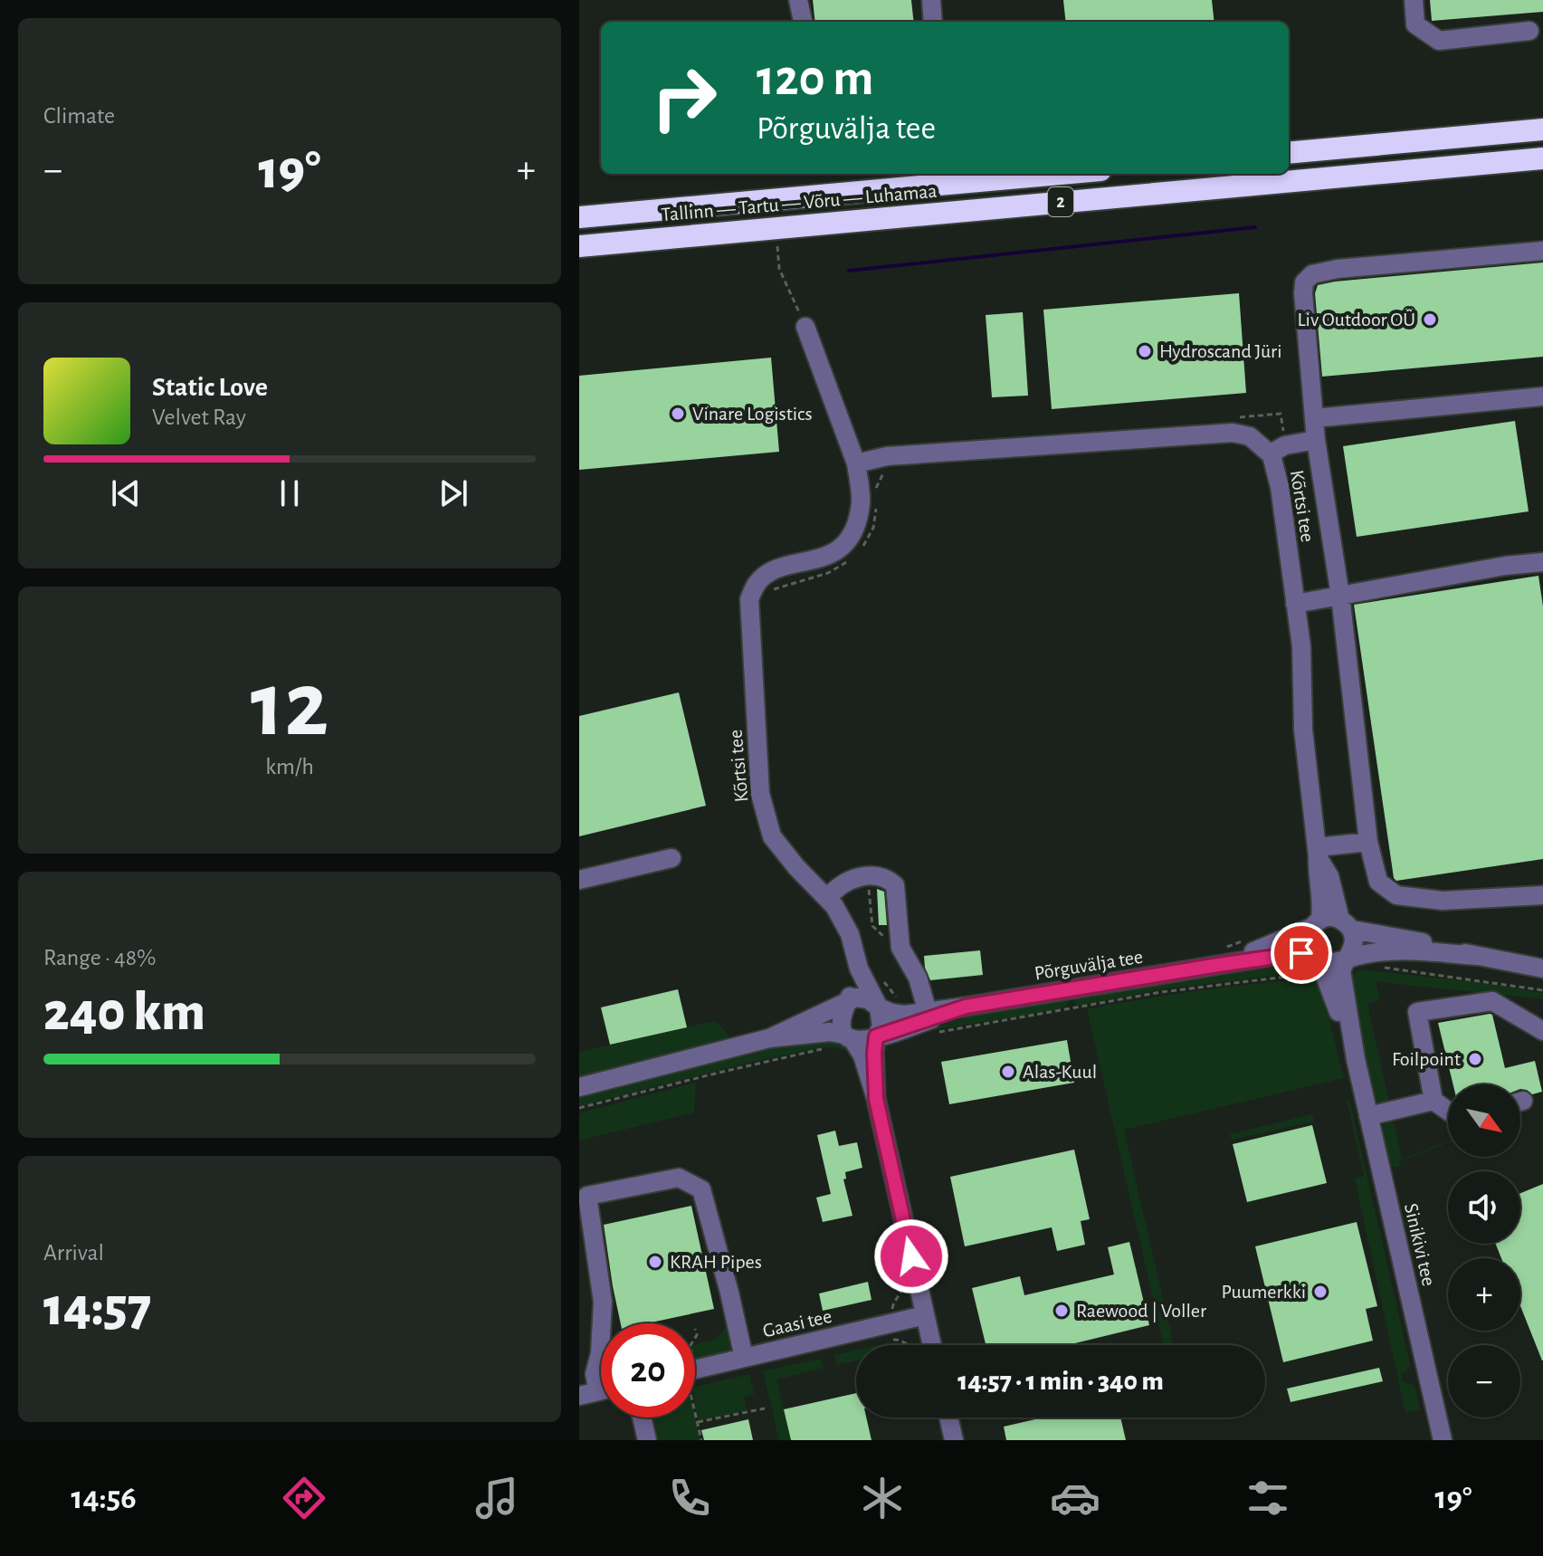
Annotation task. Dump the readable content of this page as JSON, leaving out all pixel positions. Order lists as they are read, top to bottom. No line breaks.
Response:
{"streets":{"highway":["2","Tallinn — Tartu — Võru — Luhamaa"],"street":["Kõrtsi tee","Põrguvälja tee","Sinikivi tee","Gaasi tee"]},"crossings":[["Kõrtsi tee","Põrguvälja tee"],["Kõrtsi tee","Sinikivi tee"],["Põrguvälja tee","Sinikivi tee"]],"places":["Liv Outdoor OÜ","Hydroscand Jüri","Vinare Logistics","Foilpoint","Alas-Kuul","KRAH Pipes","Puumerkki","Raewood | Voller"],"north":"bottom right","page":{"tile":["Climate",["12","km/h"],["Range · 48%","240 km"],["Arrival","14:57"]],"turn":["120 m","Põrguvälja tee"],"heat":["−","19°","+"],"song":["Static Love","Velvet Ray"],"map_buttons":["+","−"],"limit":"20","trip":"14:57 · 1 min · 340 m","tabs":["14:56","19°"]}}
